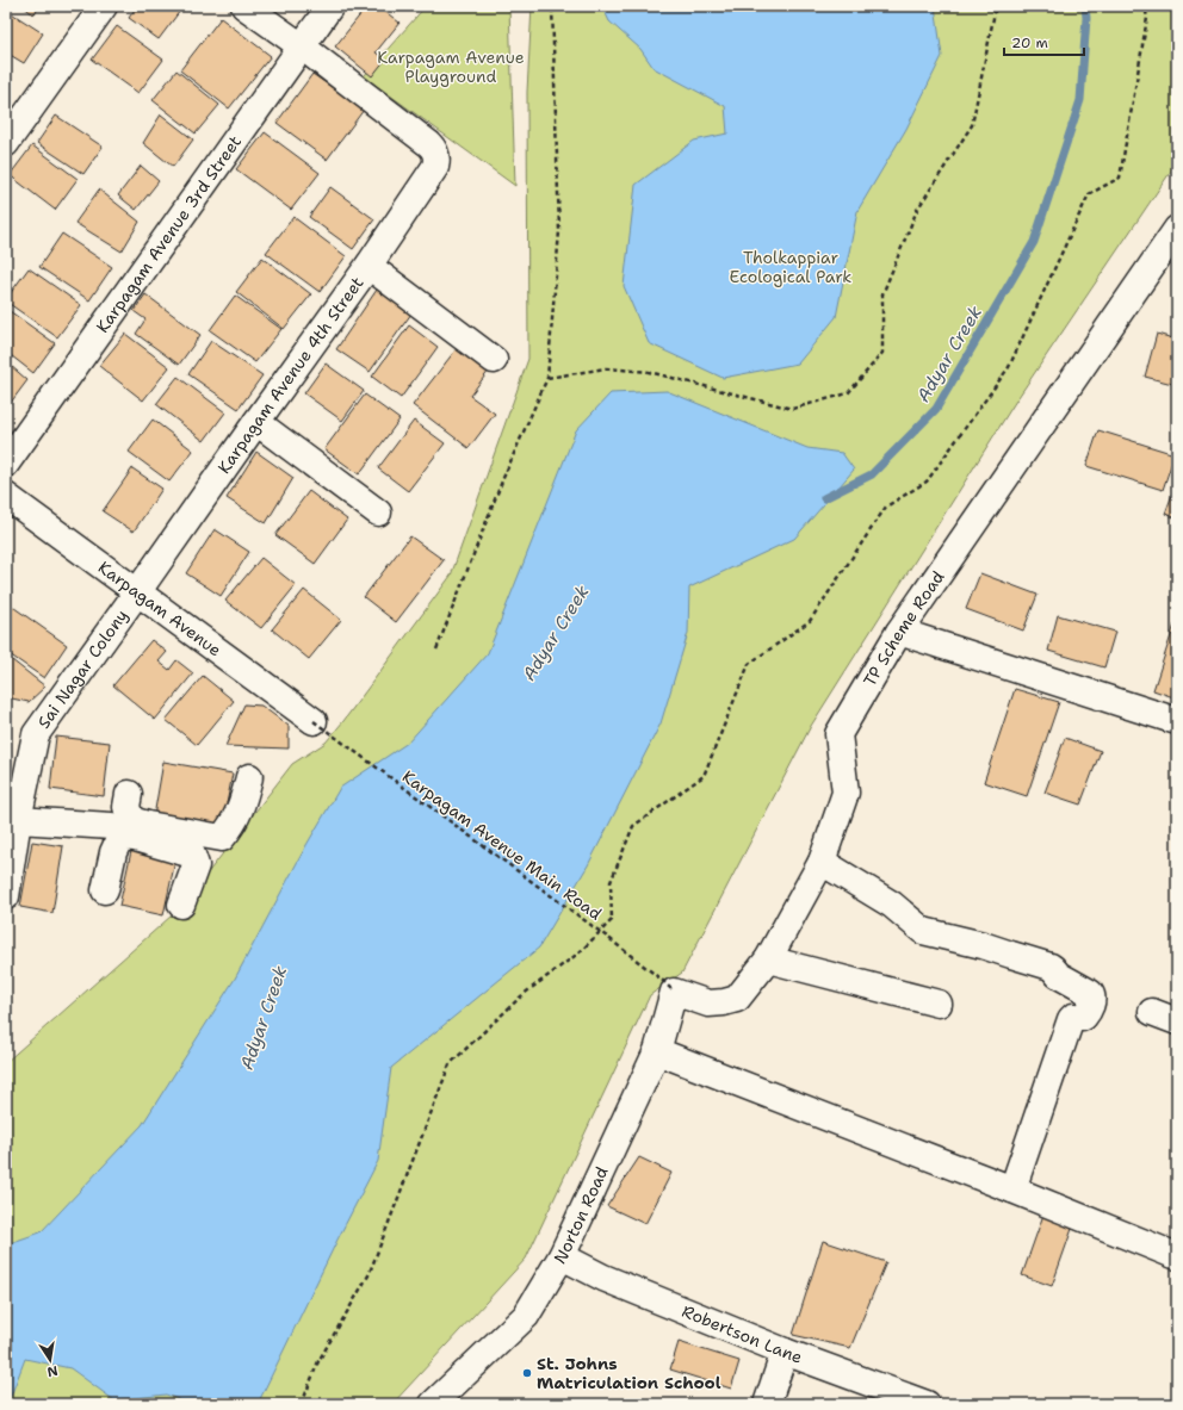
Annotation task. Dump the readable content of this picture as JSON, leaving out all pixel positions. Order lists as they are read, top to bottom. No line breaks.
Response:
{"streets":{"street":["Karpagam Avenue 3rd Street","Karpagam Avenue 4th Street","Karpagam Avenue","TP Scheme Road","Sai Nagar Colony","Norton Road","Robertson Lane"],"path":["Karpagam Avenue Main Road"]},"crossings":[["Karpagam Avenue 3rd Street","Karpagam Avenue 4th Street"],["Karpagam Avenue 4th Street","Karpagam Avenue"],["Karpagam Avenue 4th Street","Sai Nagar Colony"],["Karpagam Avenue","Sai Nagar Colony"],["Karpagam Avenue","Karpagam Avenue Main Road"],["TP Scheme Road","Karpagam Avenue Main Road"],["TP Scheme Road","Norton Road"],["Karpagam Avenue Main Road","Norton Road"],["Norton Road","Robertson Lane"]],"water":["Adyar Creek"],"parks":["Karpagam Avenue Playground","Tholkappiar Ecological Park"],"places":["St. Johns Matriculation School"],"scale_bar":"20 m","north":"bottom"}
